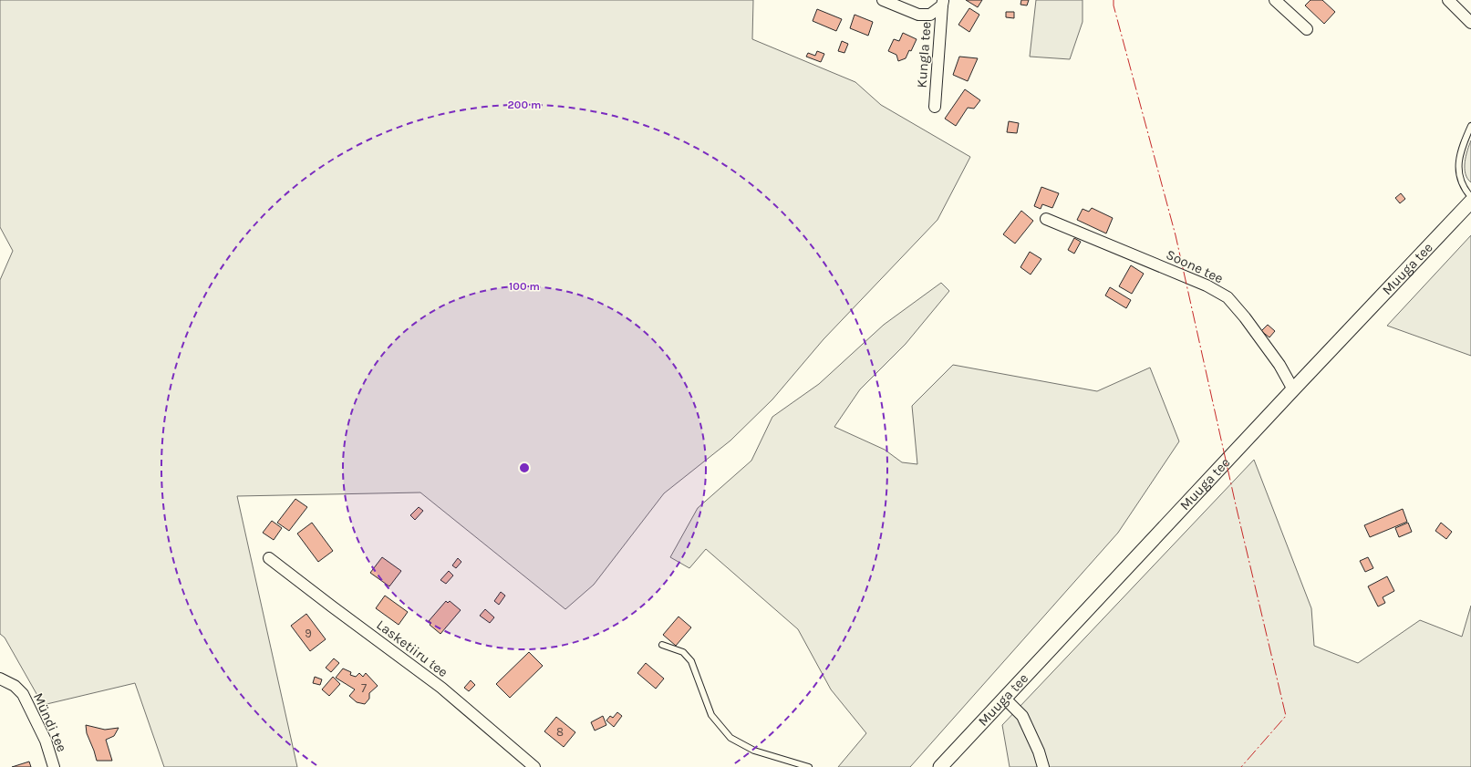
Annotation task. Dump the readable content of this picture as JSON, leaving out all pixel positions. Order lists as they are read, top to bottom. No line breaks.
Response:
{"streets":{"street":["Kungla tee","Soone tee","Muuga tee","Lasketiiru tee","Mündi tee"]},"crossings":[["Soone tee","Muuga tee"]],"house_numbers":["9","7","8"],"rings":["200 m","100 m"]}
